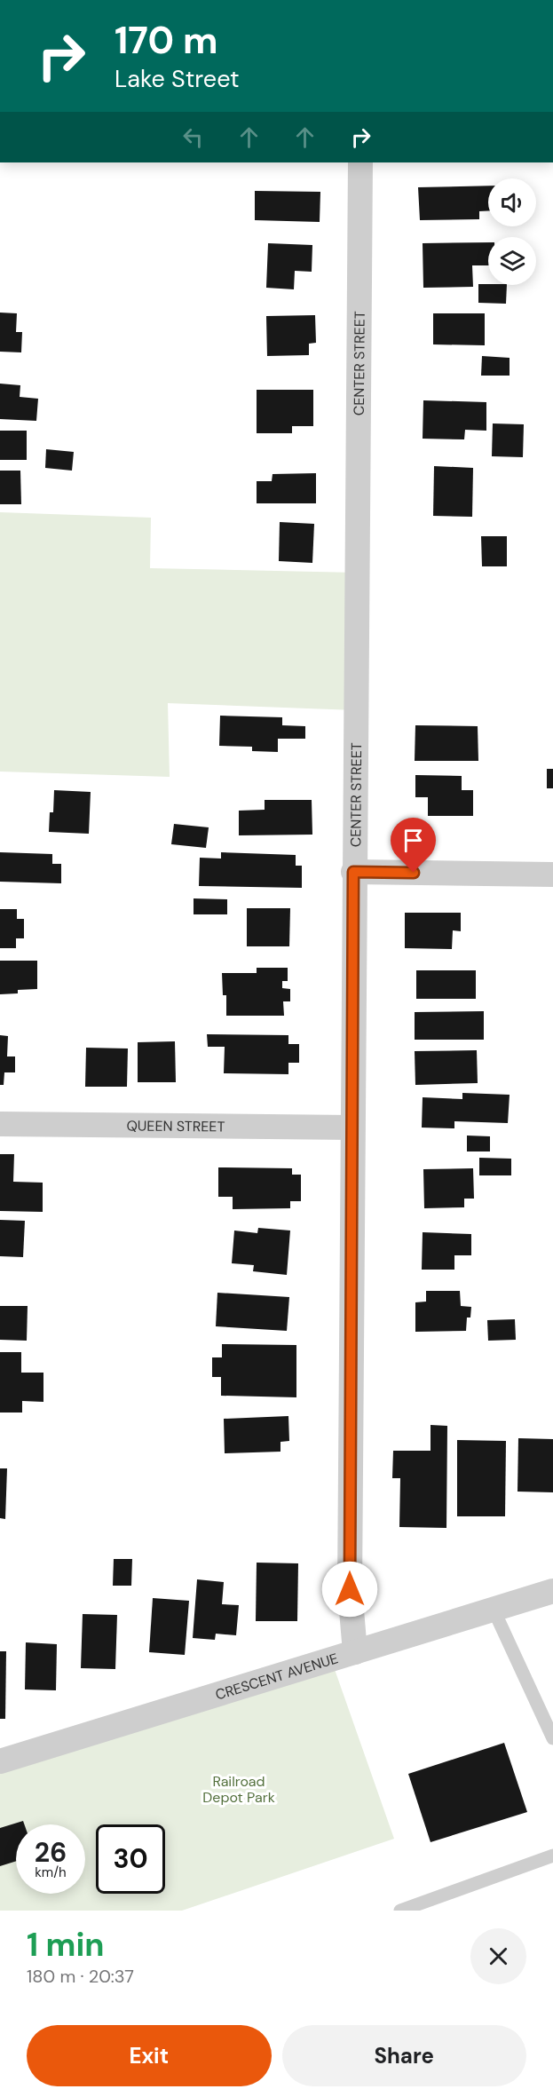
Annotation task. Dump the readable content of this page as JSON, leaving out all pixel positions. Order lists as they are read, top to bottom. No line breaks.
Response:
{"streets":{"street":["CENTER STREET","QUEEN STREET","CRESCENT AVENUE"]},"crossings":[["CENTER STREET","QUEEN STREET"],["CENTER STREET","CRESCENT AVENUE"]],"parks":["Railroad Depot Park"],"page":{"turn":["170 m","Lake Street"],"speed":"26 km/h","limit":"30","heading":["1 min","180 m · 20:37"],"buttons":["Exit","Share"]}}
